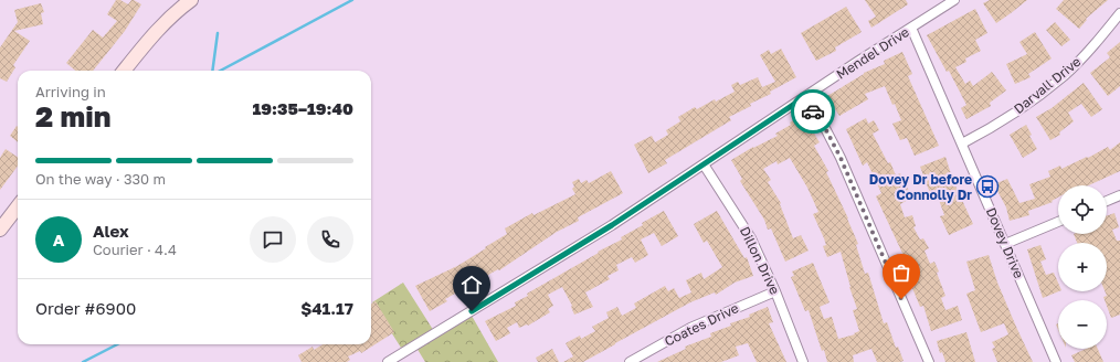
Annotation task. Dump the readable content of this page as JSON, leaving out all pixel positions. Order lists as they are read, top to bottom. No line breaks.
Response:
{"streets":{"street":["Mendel Drive","Darvall Drive","Dovey Drive","Dillon Drive","Coates Drive"]},"crossings":[["Mendel Drive","Dovey Drive"],["Mendel Drive","Dillon Drive"],["Darvall Drive","Dovey Drive"],["Dillon Drive","Coates Drive"]],"places":{"bus stop":["Dovey Dr before Connolly Dr"]},"page":{"heading":["2 min","Arriving in","19:35–19:40"],"panel":["Alex","Courier · 4.4","Order #6900","$41.17"],"bar":"On the way · 330 m","map_buttons":["+","−"],"round":"A"}}
